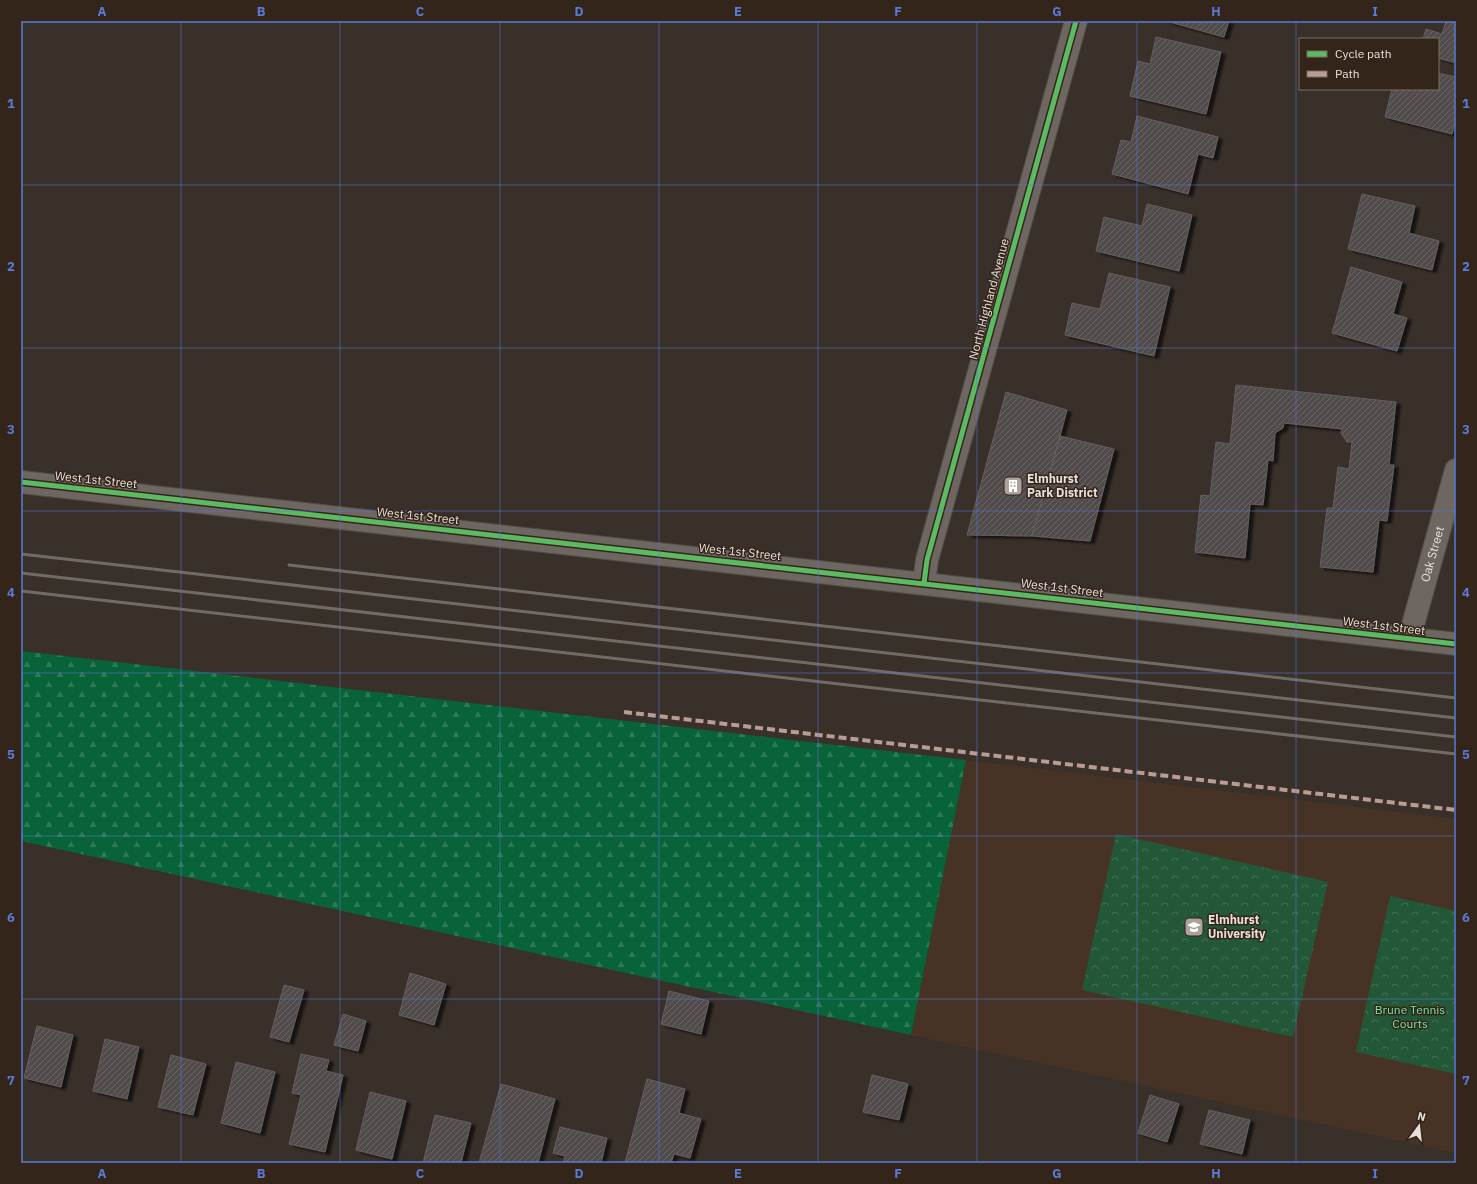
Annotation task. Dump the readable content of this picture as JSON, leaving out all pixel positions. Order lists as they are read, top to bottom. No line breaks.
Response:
{"streets":{"street":["North Highland Avenue","West 1st Street","Oak Street"]},"crossings":[["North Highland Avenue","West 1st Street"],["West 1st Street","Oak Street"]],"parks":["Brune Tennis Courts"],"places":{"building":["Elmhurst Park District"],"school or university":["Elmhurst University"]},"legend":["Cycle path","Path"],"north":"top","grid":{"columns":["A","B","C","D","E","F","G","H","I"],"rows":["1","2","3","4","5","6","7"]}}
